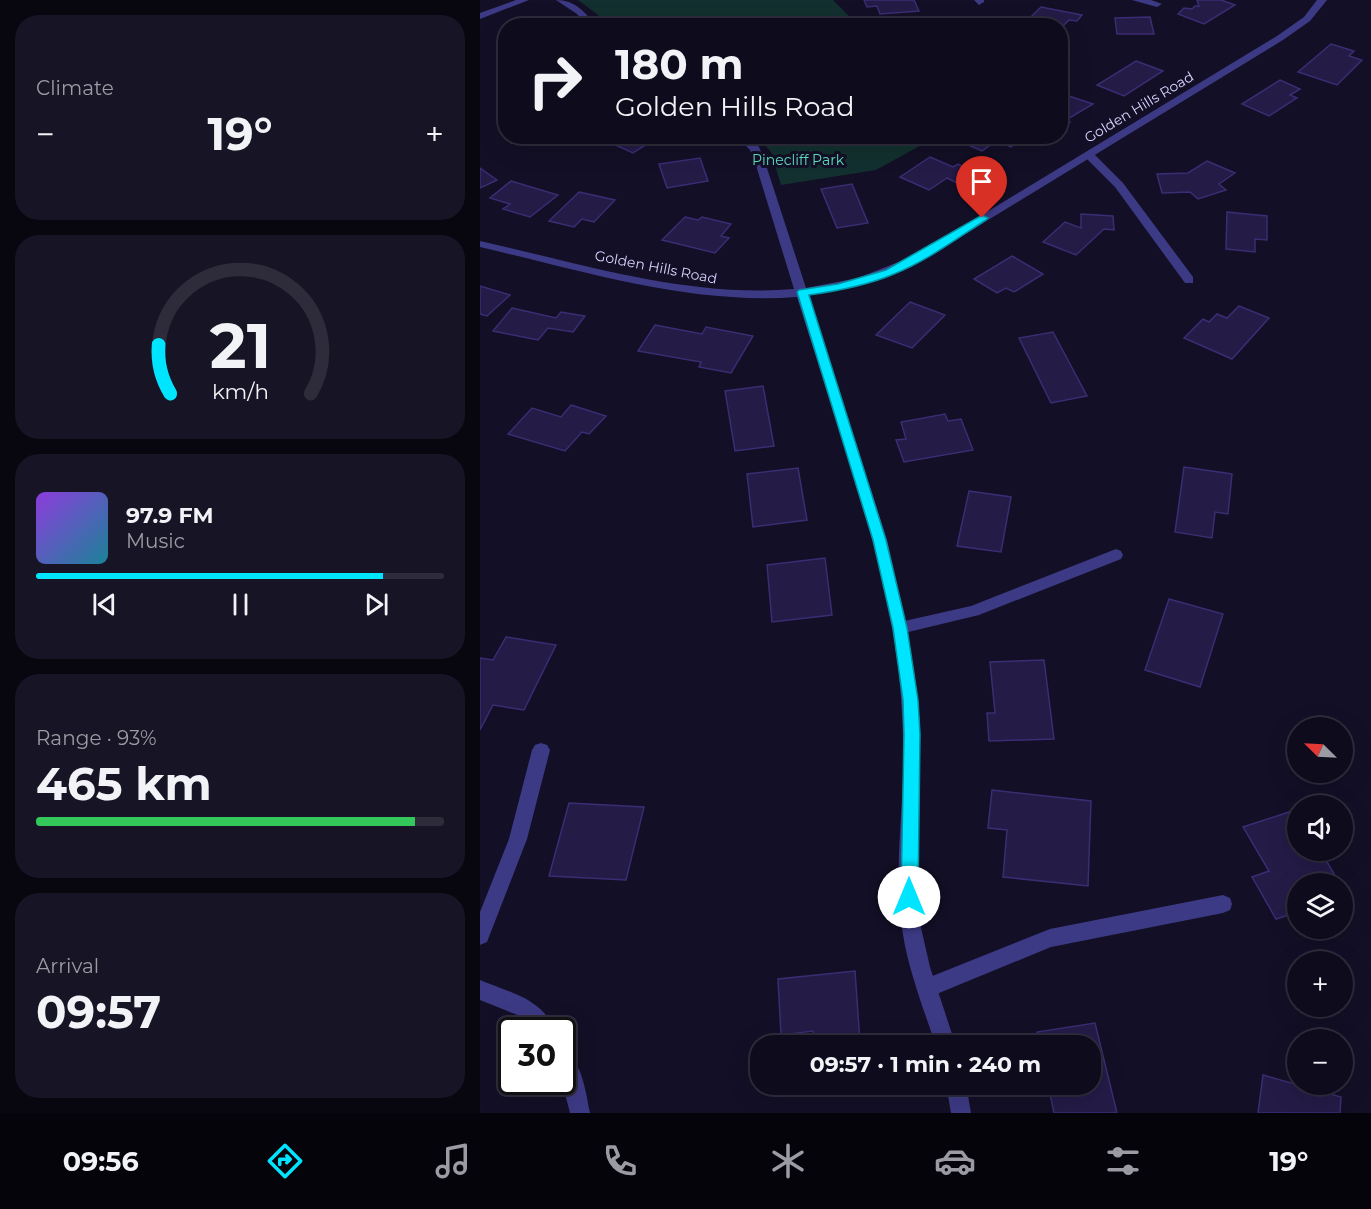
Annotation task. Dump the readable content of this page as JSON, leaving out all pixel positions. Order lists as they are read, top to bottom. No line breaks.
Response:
{"streets":{"street":["Golden Hills Road"]},"parks":["Pinecliff Park"],"north":"top left","page":{"tile":["Climate",["Range · 93%","465 km"],["Arrival","09:57"]],"turn":["180 m","Golden Hills Road"],"heat":["−","19°","+"],"song":["97.9 FM","Music"],"map_buttons":["+","−"],"limit":"30","trip":"09:57 · 1 min · 240 m","tabs":["09:56","19°"],"gauge":["21","km/h"]}}
